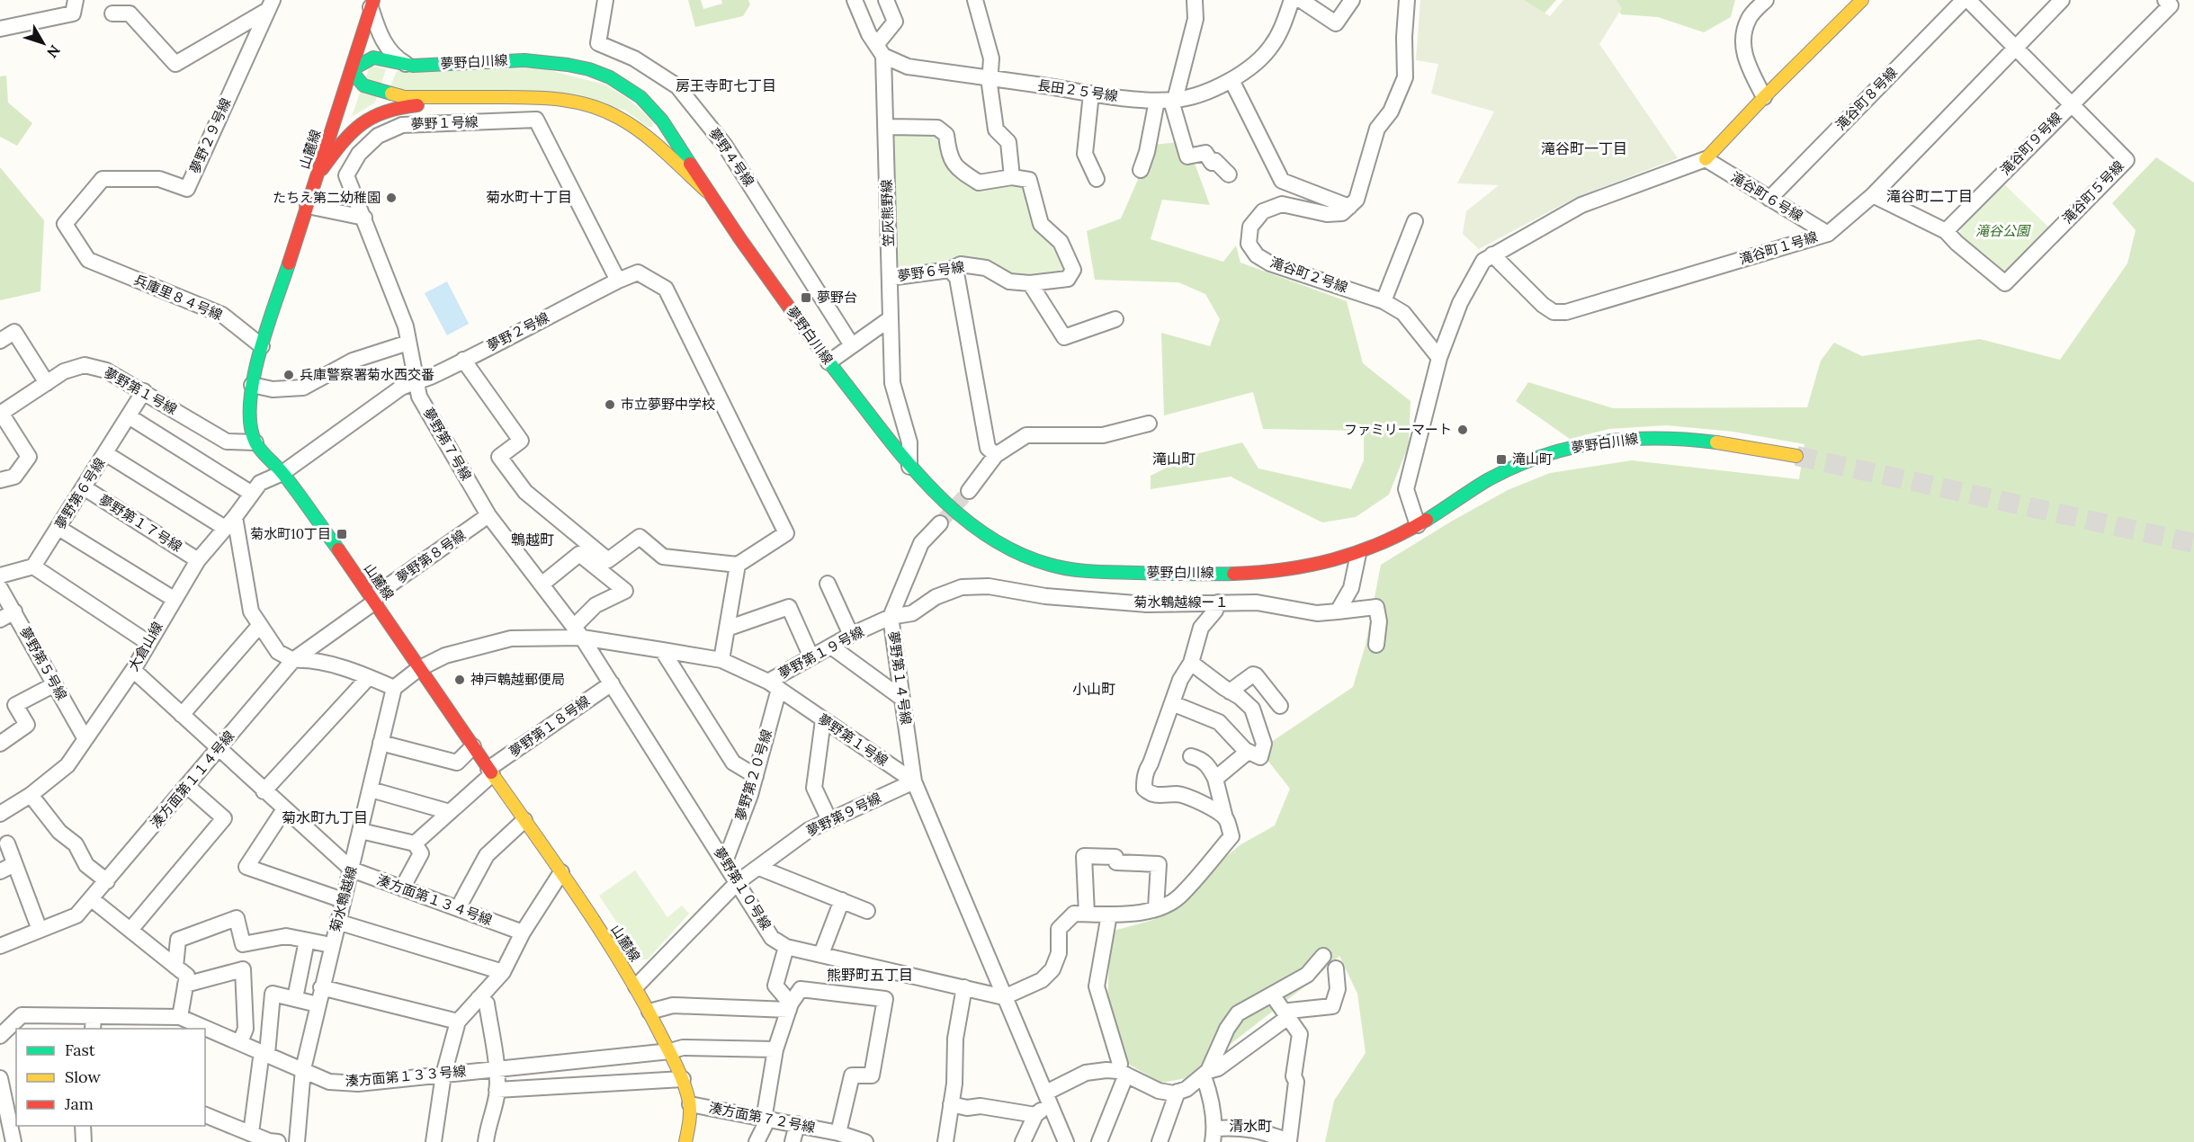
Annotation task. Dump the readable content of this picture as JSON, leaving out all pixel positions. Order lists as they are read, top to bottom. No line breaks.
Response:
{"streets":{"street":["夢野白川線","長田２５号線","滝谷町８号線","夢野１号線","夢野２９号線","滝谷町９号線","山麓線","夢野４号線","滝谷町５号線","滝谷町６号線","笠灰熊野線","滝谷町１号線","夢野６号線","滝谷町２号線","兵庫里８４号線","夢野２号線","夢野第１号線","夢野第７号線","夢野第６号線","夢野第１７号線","夢野第８号線","菊水鵯越線ー１","大倉山線","夢野第１９号線","夢野第５号線","夢野第１４号線","夢野第１８号線","夢野第２０号線","湊方面第１１４号線","夢野第９号線","夢野第１０号線","菊水鵯越線","湊方面第１３４号線","湊方面第１３３号線","湊方面第７２号線"]},"crossings":[["夢野白川線","山麓線"],["夢野白川線","笠灰熊野線"],["長田２５号線","笠灰熊野線"],["滝谷町８号線","滝谷町６号線"],["夢野１号線","夢野２号線"],["夢野１号線","夢野第７号線"],["夢野２９号線","兵庫里８４号線"],["滝谷町９号線","滝谷町５号線"],["山麓線","兵庫里８４号線"],["山麓線","夢野第１号線"],["山麓線","夢野第８号線"],["山麓線","大倉山線"],["山麓線","夢野第１８号線"],["山麓線","夢野第９号線"],["山麓線","湊方面第１３３号線"],["山麓線","湊方面第７２号線"],["滝谷町５号線","滝谷町１号線"],["滝谷町６号線","滝谷町１号線"],["笠灰熊野線","夢野６号線"],["夢野２号線","夢野第７号線"],["夢野第１号線","夢野第７号線"],["夢野第１号線","夢野第６号線"],["夢野第１号線","夢野第１９号線"],["夢野第１号線","夢野第１４号線"],["夢野第１号線","夢野第２０号線"],["夢野第１号線","夢野第９号線"],["夢野第１号線","夢野第１０号線"],["夢野第７号線","夢野第８号線"],["夢野第７号線","夢野第１０号線"],["夢野第６号線","夢野第１７号線"],["夢野第１７号線","大倉山線"],["夢野第８号線","湊方面第１１４号線"],["菊水鵯越線ー１","夢野第１９号線"],["大倉山線","夢野第５号線"],["大倉山線","湊方面第１３４号線"],["夢野第１９号線","夢野第１４号線"],["夢野第１９号線","夢野第２０号線"],["夢野第１４号線","夢野第９号線"],["夢野第１８号線","夢野第１０号線"],["夢野第２０号線","夢野第１０号線"],["湊方面第１１４号線","湊方面第１３４号線"],["夢野第９号線","夢野第１０号線"],["菊水鵯越線","湊方面第１３４号線"],["菊水鵯越線","湊方面第１３３号線"]],"districts":["房王寺町七丁目","滝谷町一丁目","滝谷町二丁目","菊水町十丁目","滝山町","鵯越町","小山町","菊水町九丁目","熊野町五丁目","清水町"],"parks":["滝谷公園"],"places":{"other":["たちえ第二幼稚園","兵庫警察署菊水西交番","市立夢野中学校","ファミリーマート","神戸鵯越郵便局"],"transit":["夢野台","滝山町","菊水町10丁目"]},"legend":["Fast","Slow","Jam"],"north":"bottom right"}
